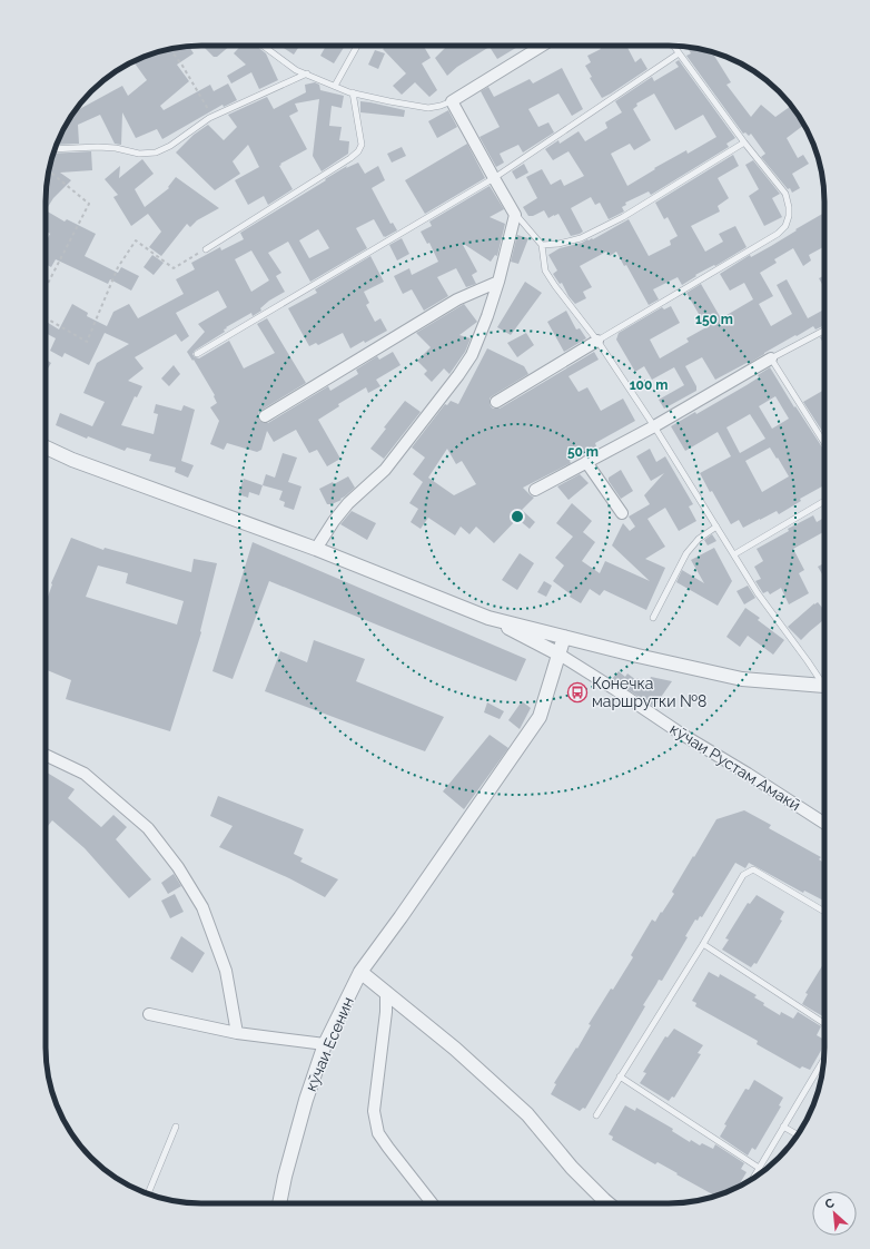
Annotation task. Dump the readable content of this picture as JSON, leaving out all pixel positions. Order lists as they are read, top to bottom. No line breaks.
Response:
{"streets":{"street":["кӯчаи Рустам Амакӣ","кӯчаи Есенин"]},"crossings":[["кӯчаи Рустам Амакӣ","кӯчаи Есенин"]],"places":{"bus stop":["Конечка маршрутки №8"]},"north":"top left","rings":["150 m","100 m","50 m"]}
